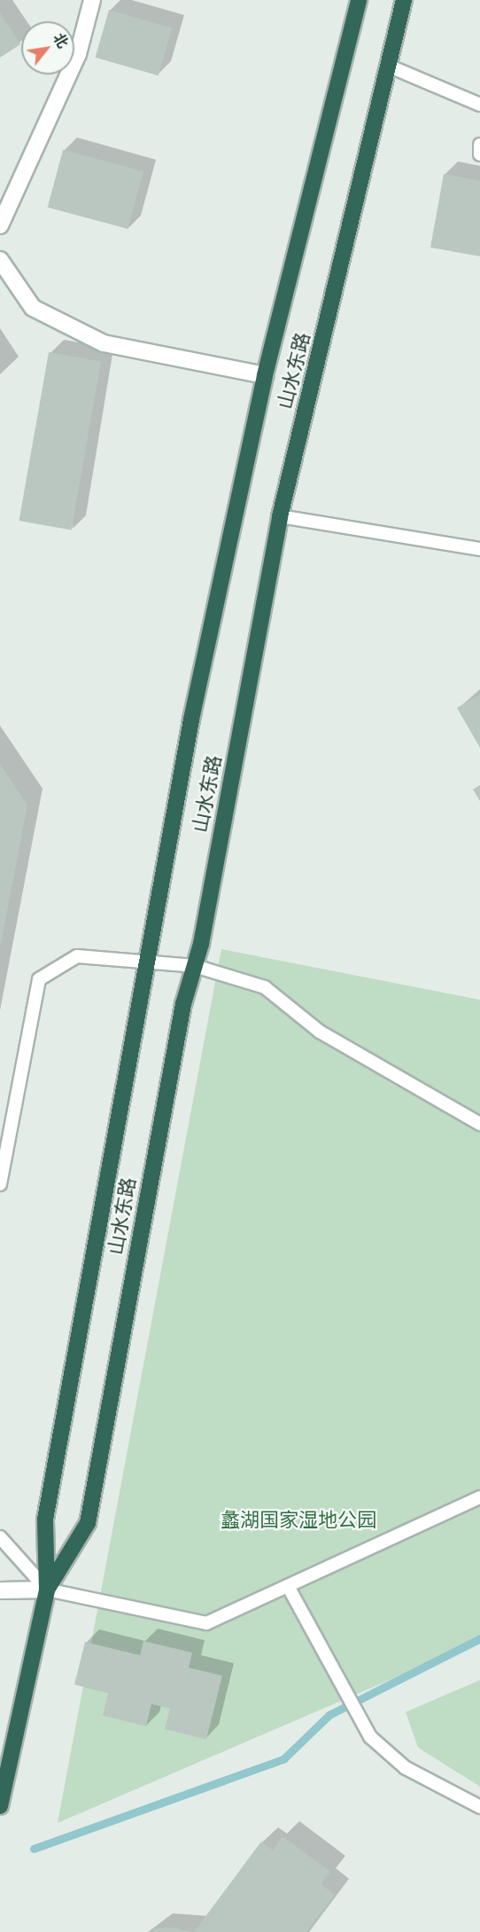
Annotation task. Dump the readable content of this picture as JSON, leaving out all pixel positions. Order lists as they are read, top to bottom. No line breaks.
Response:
{"streets":{"highway":["山水东路"]},"parks":["蠡湖国家湿地公园"],"north":"top right"}
